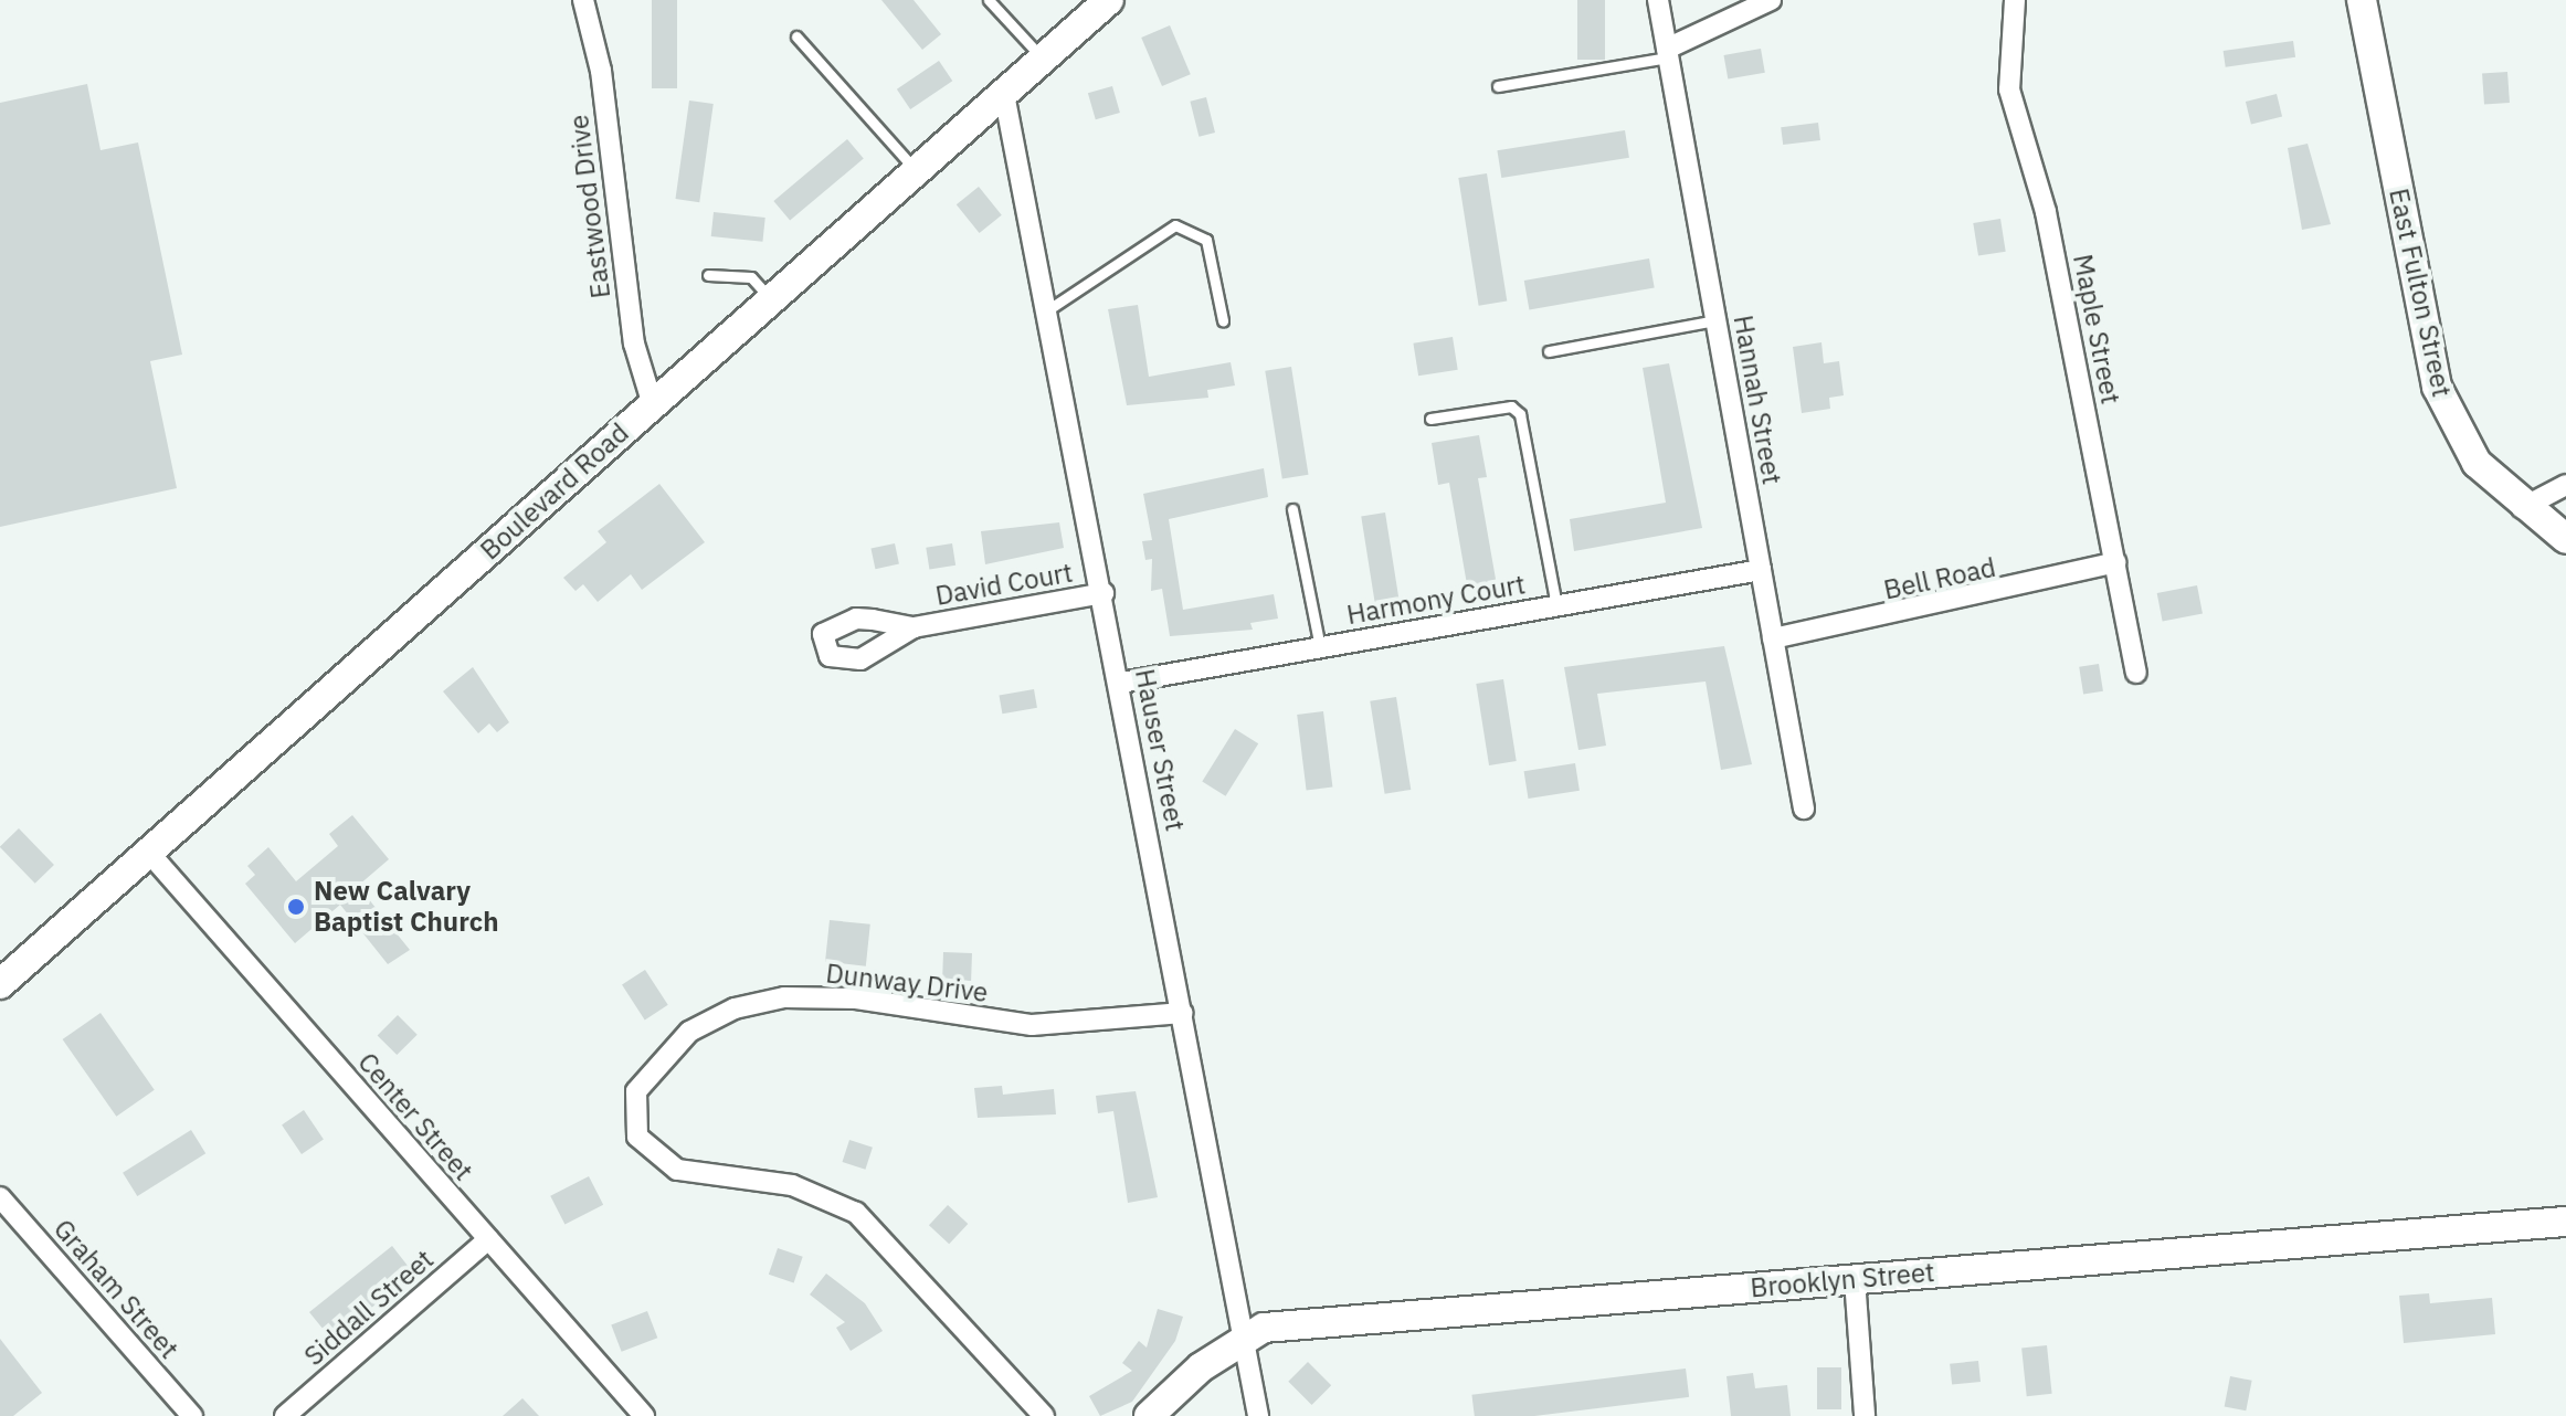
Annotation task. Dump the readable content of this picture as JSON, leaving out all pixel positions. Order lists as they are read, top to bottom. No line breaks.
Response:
{"streets":{"street":["Eastwood Drive","East Fulton Street","Maple Street","Hannah Street","Boulevard Road","Bell Road","David Court","Harmony Court","Hauser Street","Dunway Drive","Center Street","Brooklyn Street","Graham Street","Siddall Street"]},"crossings":[["Eastwood Drive","Boulevard Road"],["Maple Street","Bell Road"],["Hannah Street","Bell Road"],["Hannah Street","Harmony Court"],["Boulevard Road","Hauser Street"],["Boulevard Road","Center Street"],["David Court","Hauser Street"],["Harmony Court","Hauser Street"],["Hauser Street","Dunway Drive"],["Hauser Street","Brooklyn Street"],["Center Street","Siddall Street"]],"places":["New Calvary Baptist Church"]}
